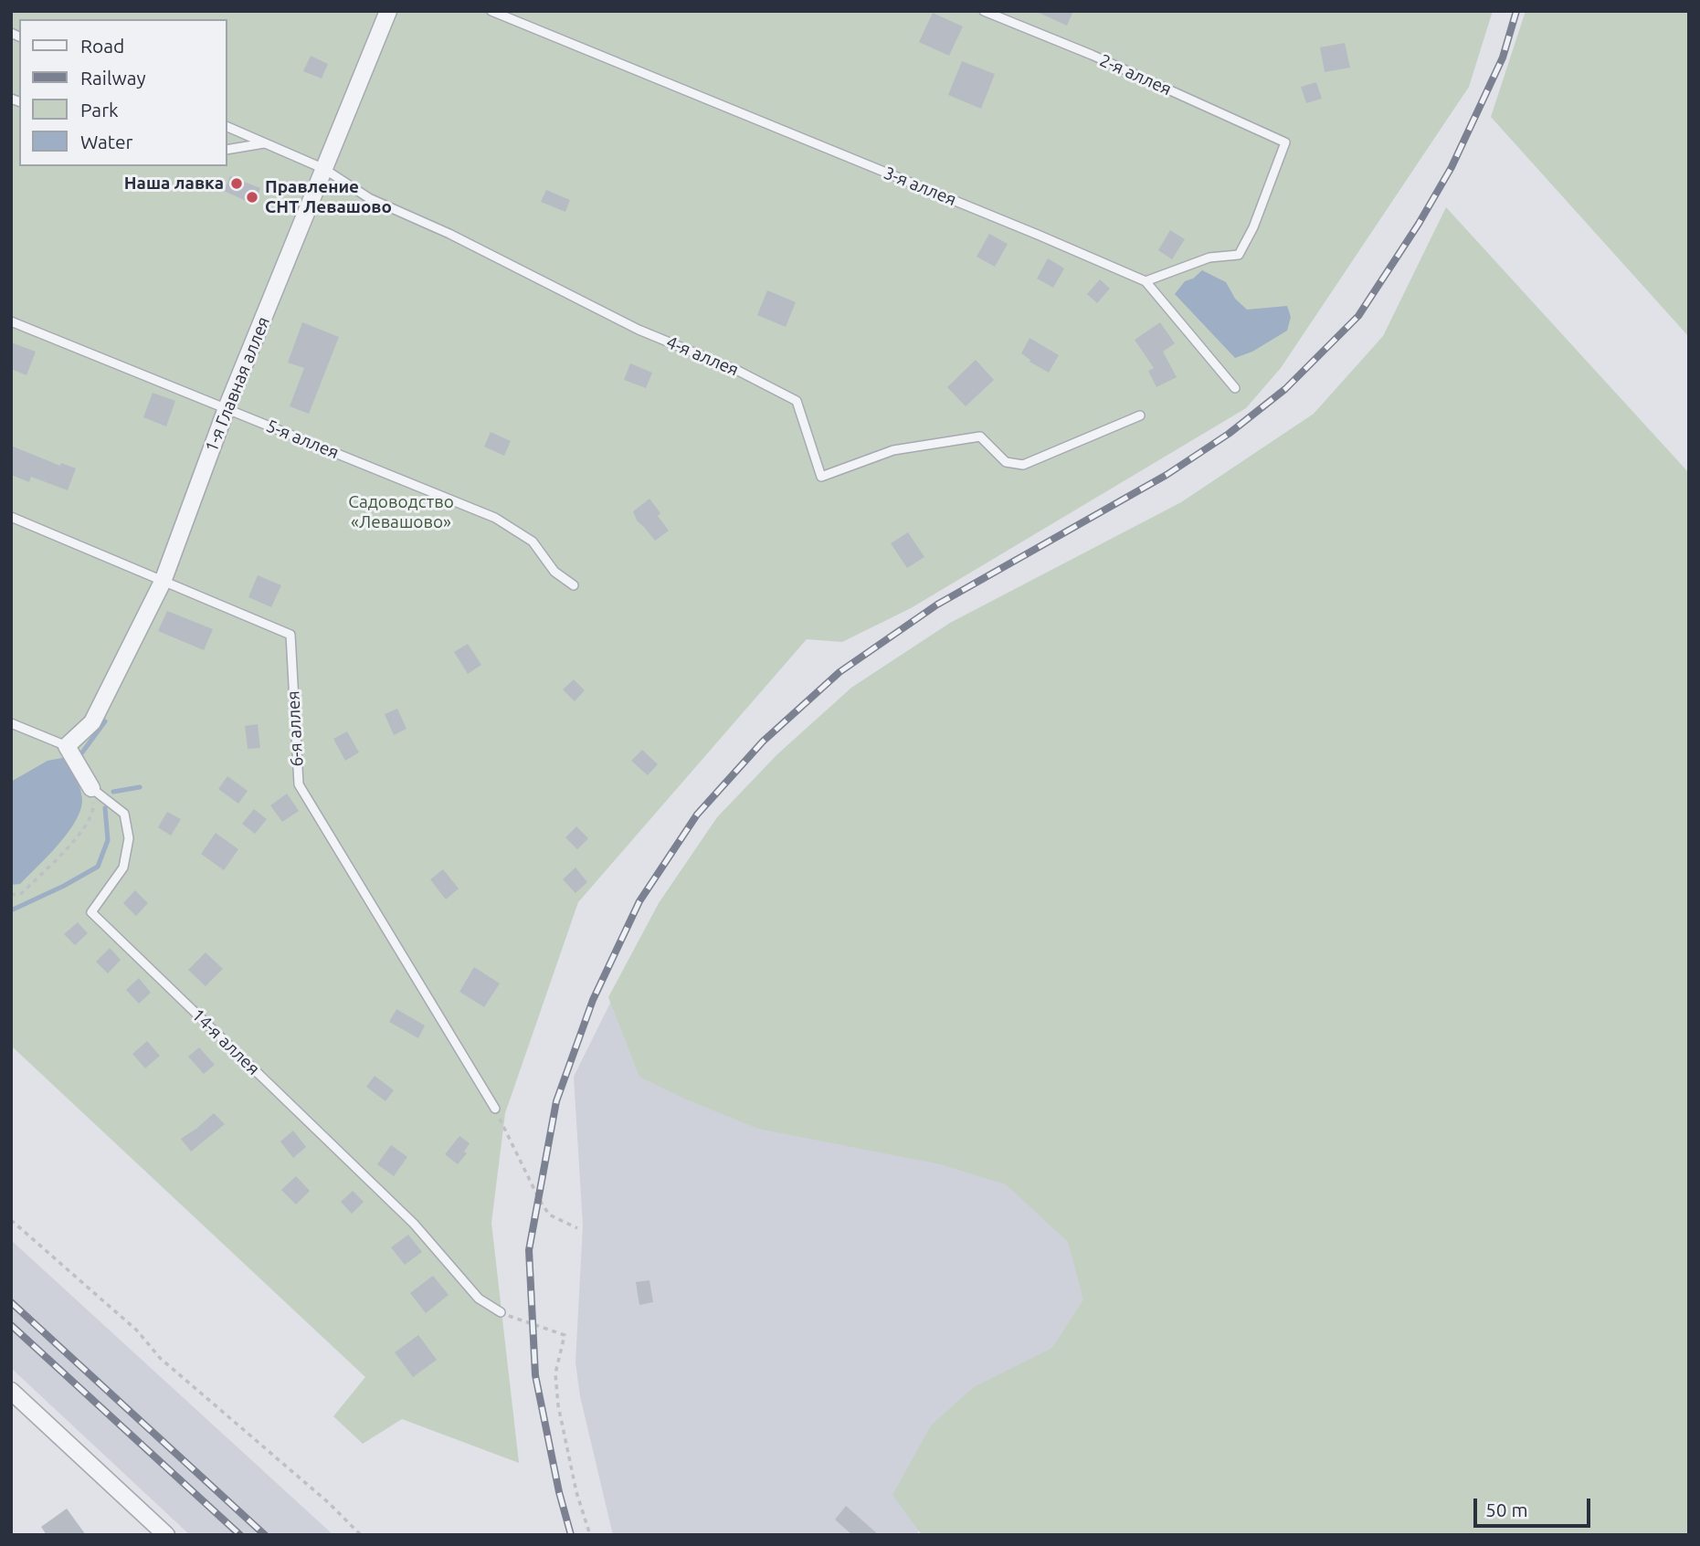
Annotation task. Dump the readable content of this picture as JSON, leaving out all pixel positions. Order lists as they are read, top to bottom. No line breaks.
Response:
{"streets":{"street":["1-я Главная аллея","14-я аллея"],"lane":["2-я аллея","3-я аллея","4-я аллея","5-я аллея","6-я аллея"]},"crossings":[["2-я аллея","3-я аллея"],["4-я аллея","1-я Главная аллея"],["1-я Главная аллея","5-я аллея"],["1-я Главная аллея","6-я аллея"],["1-я Главная аллея","14-я аллея"]],"parks":["Садоводство «Левашово»"],"places":["Наша лавка","Правление СНТ Левашово"],"legend":["Road","Railway","Park","Water"],"scale_bar":"50 m"}
